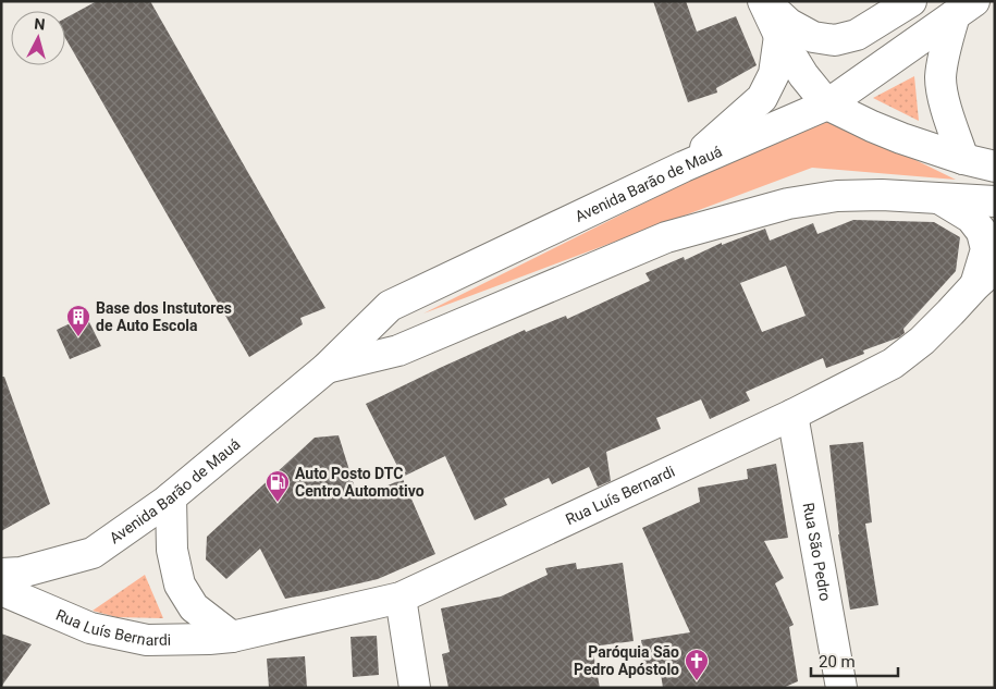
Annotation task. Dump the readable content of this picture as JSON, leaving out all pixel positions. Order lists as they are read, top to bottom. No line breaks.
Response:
{"streets":{"main road":["Avenida Barão de Mauá","Rua Luís Bernardi","Rua São Pedro"]},"crossings":[["Avenida Barão de Mauá","Rua Luís Bernardi"],["Rua Luís Bernardi","Rua São Pedro"]],"places":{"building":["Base dos Instutores de Auto Escola"],"fuel station":["Auto Posto DTC Centro Automotivo"],"church":["Paróquia São Pedro Apóstolo"]},"scale_bar":"20 m","north":"top"}
